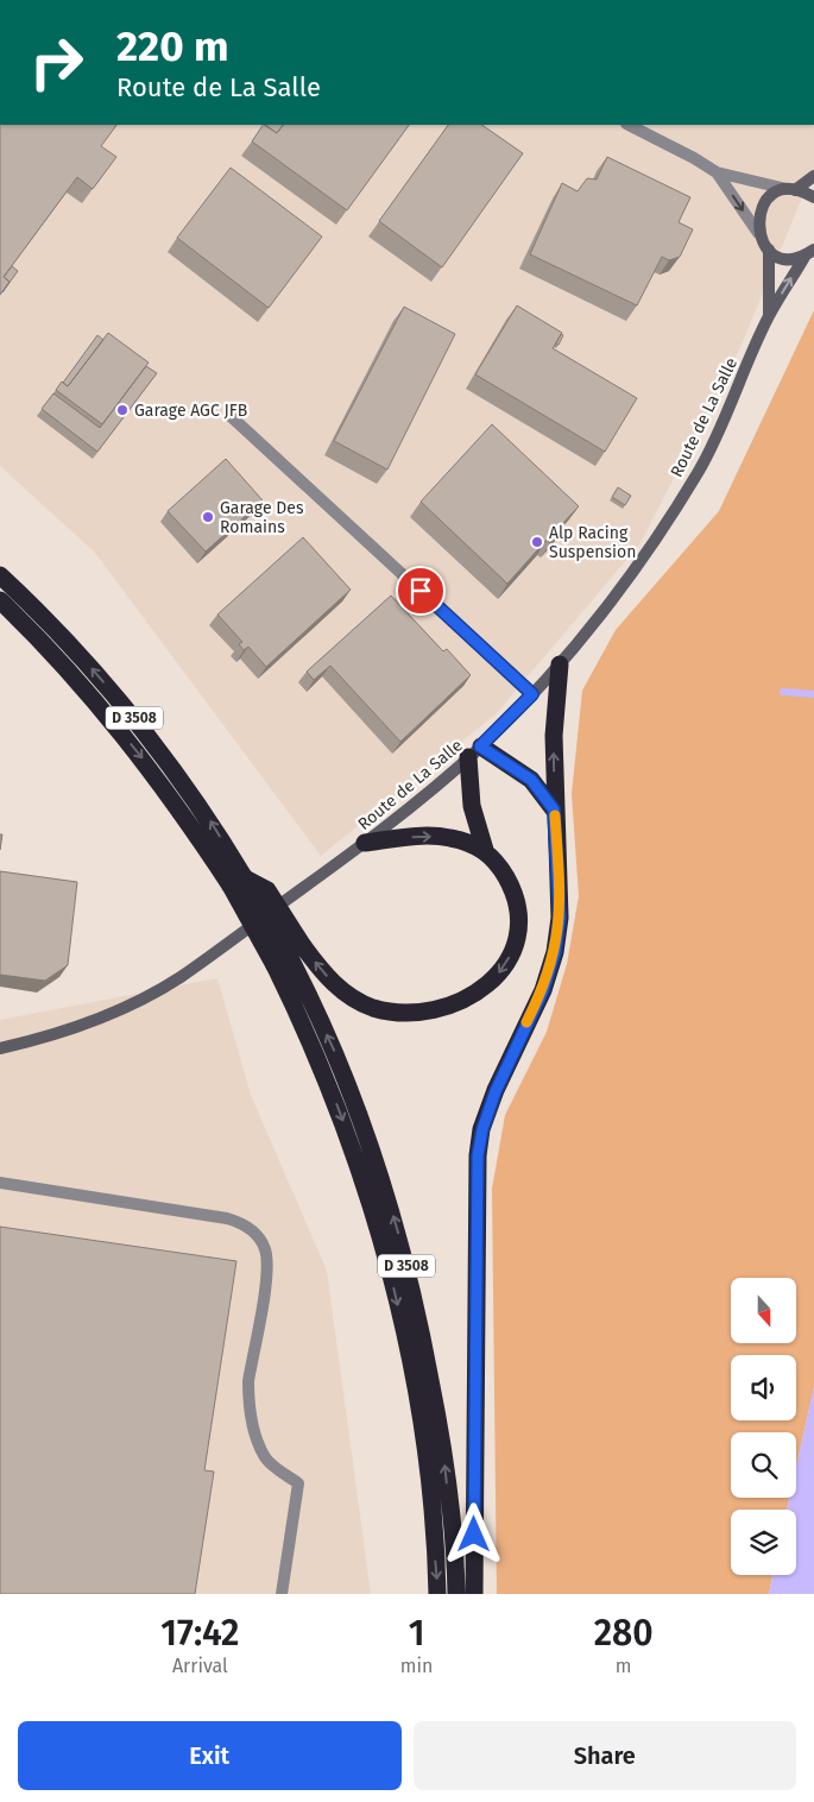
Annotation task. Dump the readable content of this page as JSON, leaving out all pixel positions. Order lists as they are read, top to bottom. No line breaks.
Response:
{"streets":{"highway":["D 3508"],"street":["Route de La Salle"]},"places":["Garage AGC JFB","Garage Des Romains","Alp Racing Suspension"],"north":"bottom","page":{"turn":["220 m","Route de La Salle"],"eta":["17:42","Arrival","1","min","280","m"],"buttons":["Exit","Share"]}}
